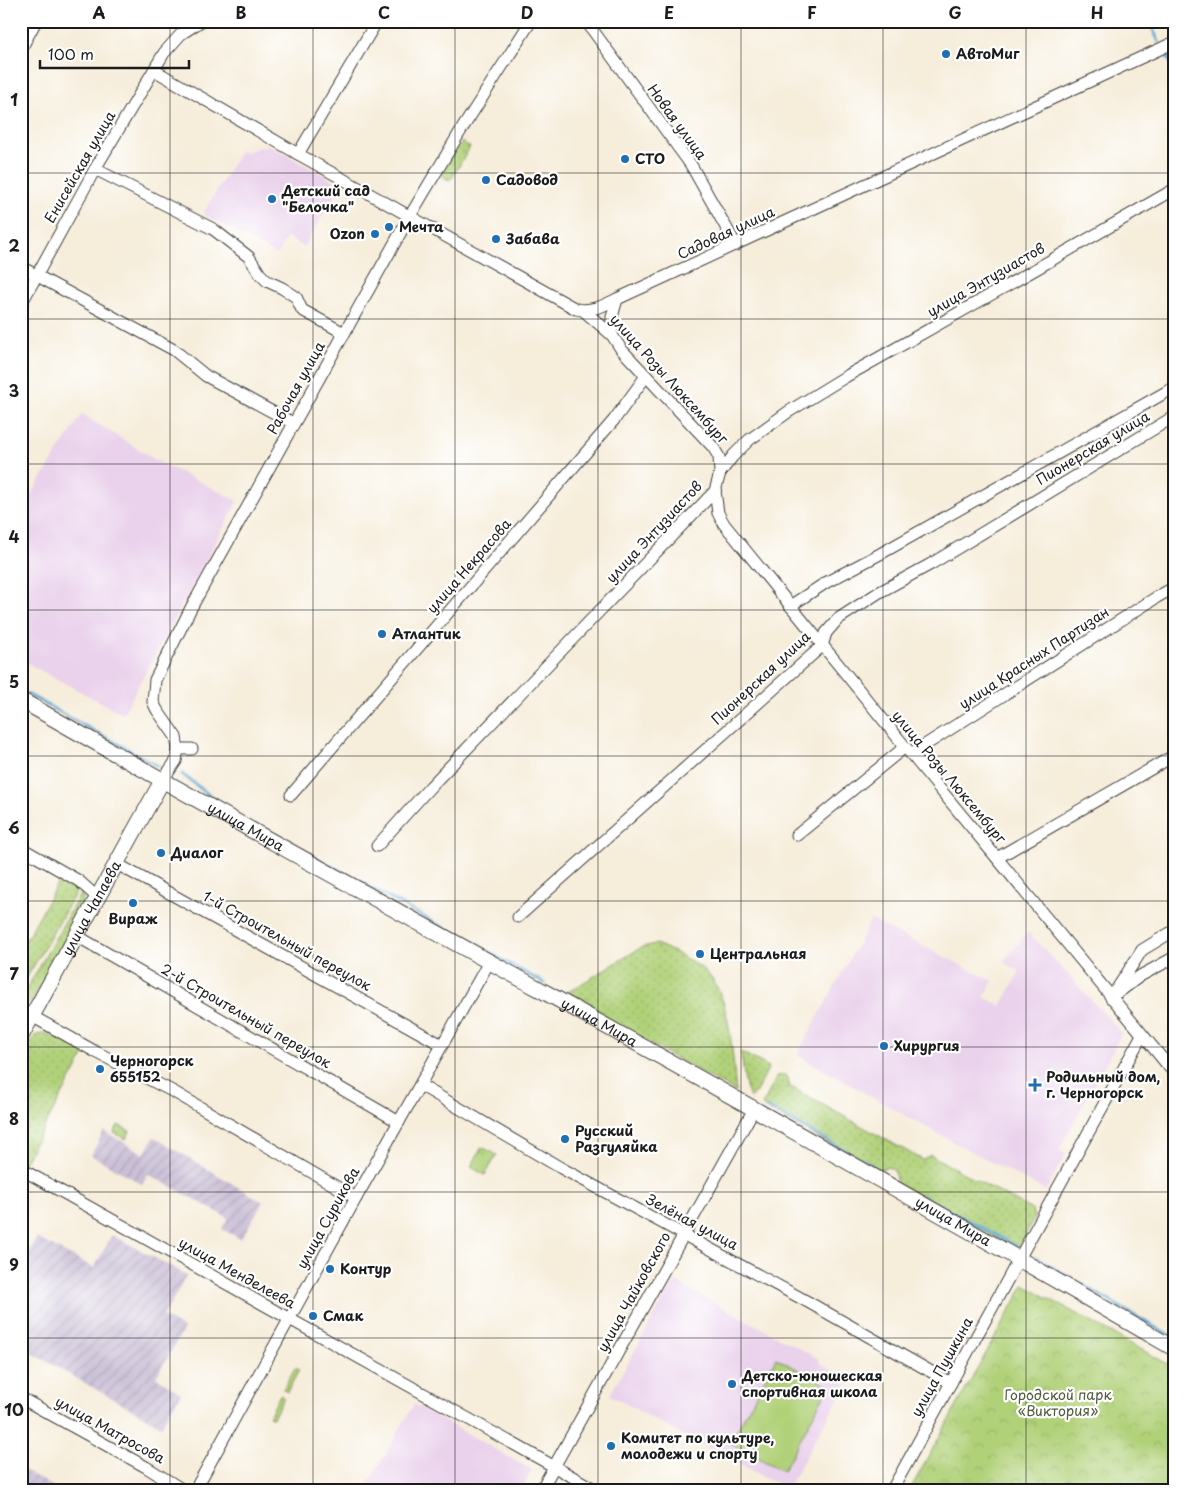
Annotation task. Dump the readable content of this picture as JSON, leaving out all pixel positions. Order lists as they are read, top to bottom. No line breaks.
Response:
{"streets":{"main road":["улица Мира","улица Чапаева"],"street":["Новая улица","Енисейская улица","Садовая улица","улица Энтузиастов","улица Розы Люксембург","Рабочая улица","Пионерская улица","улица Некрасова","улица Красных Партизан","1-й Строительный переулок","2-й Строительный переулок","улица Сурикова","Зелёная улица","улица Менделеева","улица Чайковского","улица Пушкина","улица Матросова"]},"crossings":[["Новая улица","Садовая улица"],["Садовая улица","улица Розы Люксембург"],["улица Энтузиастов","улица Розы Люксембург"],["улица Розы Люксембург","Пионерская улица"],["улица Розы Люксембург","улица Некрасова"],["улица Розы Люксембург","улица Красных Партизан"],["улица Розы Люксембург","улица Пушкина"],["улица Мира","улица Чапаева"],["улица Мира","улица Сурикова"],["улица Мира","улица Чайковского"],["улица Мира","улица Пушкина"],["улица Чапаева","1-й Строительный переулок"],["улица Чапаева","2-й Строительный переулок"],["1-й Строительный переулок","улица Сурикова"],["2-й Строительный переулок","улица Сурикова"],["улица Сурикова","Зелёная улица"],["улица Сурикова","улица Менделеева"],["Зелёная улица","улица Чайковского"],["Зелёная улица","улица Пушкина"],["улица Менделеева","улица Чайковского"]],"parks":["Городской парк «Виктория»"],"places":{"other":["АвтоМиг","СТО","Садовод","Детский сад \"Белочка\"","Мечта","Ozon","Забава","Атлантик","Диалог","Вираж","Центральная","Хирургия","Черногорск 655152","Русский Разгуляйка","Контур","Смак","Детско-юношеская спортивная школа","Комитет по культуре, молодежи и спорту"],"health":["Родильный дом, г. Черногорск"]},"scale_bar":"100 m","grid":{"columns":["A","B","C","D","E","F","G","H"],"rows":["1","2","3","4","5","6","7","8","9","10"]}}
